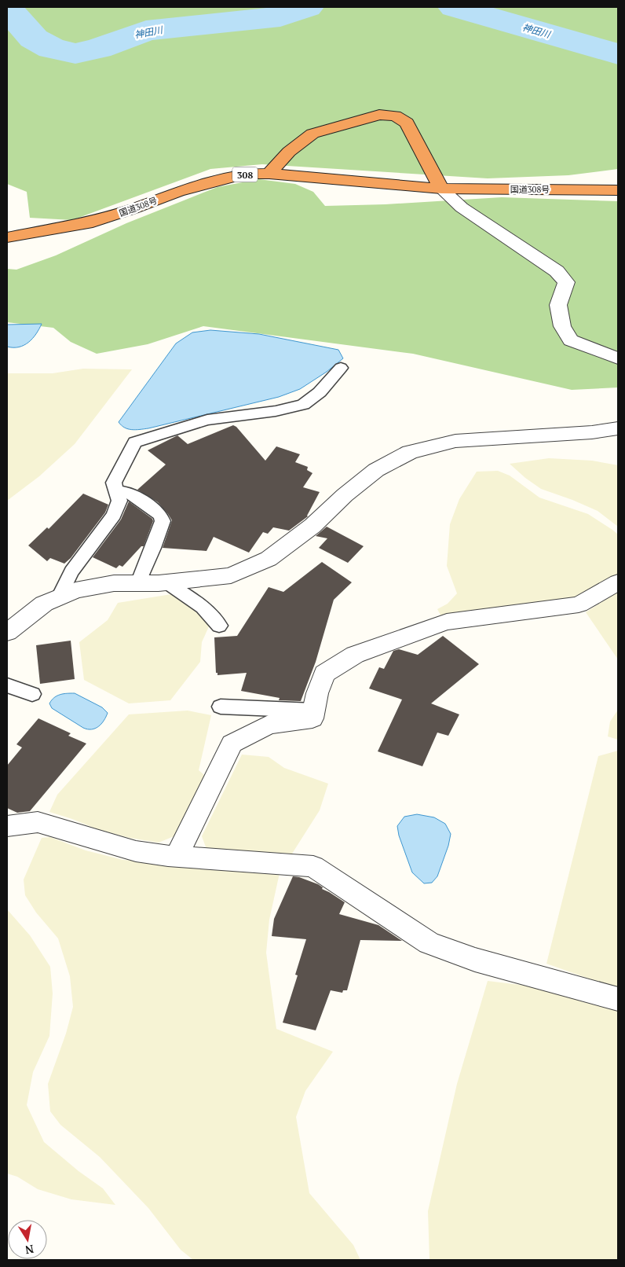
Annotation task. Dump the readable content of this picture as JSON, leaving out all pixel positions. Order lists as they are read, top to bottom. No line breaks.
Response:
{"streets":{"highway":["308","国道308号"]},"crossings":[["308","国道308号"]],"water":["神田川"],"north":"bottom"}
